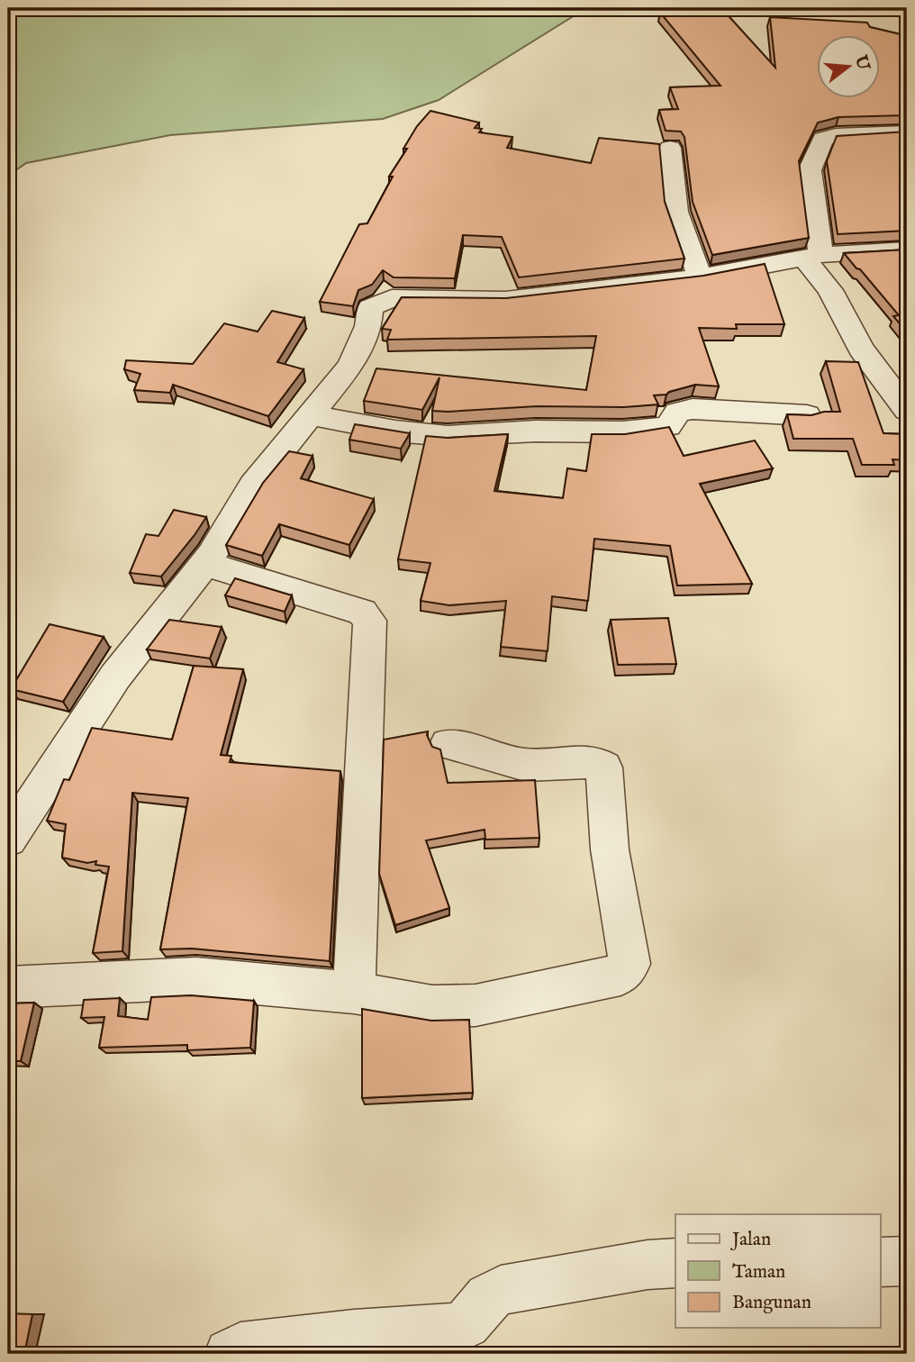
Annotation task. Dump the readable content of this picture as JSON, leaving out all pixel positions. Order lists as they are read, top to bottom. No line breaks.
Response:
{"legend":["Jalan","Taman","Bangunan"],"north":"right"}
